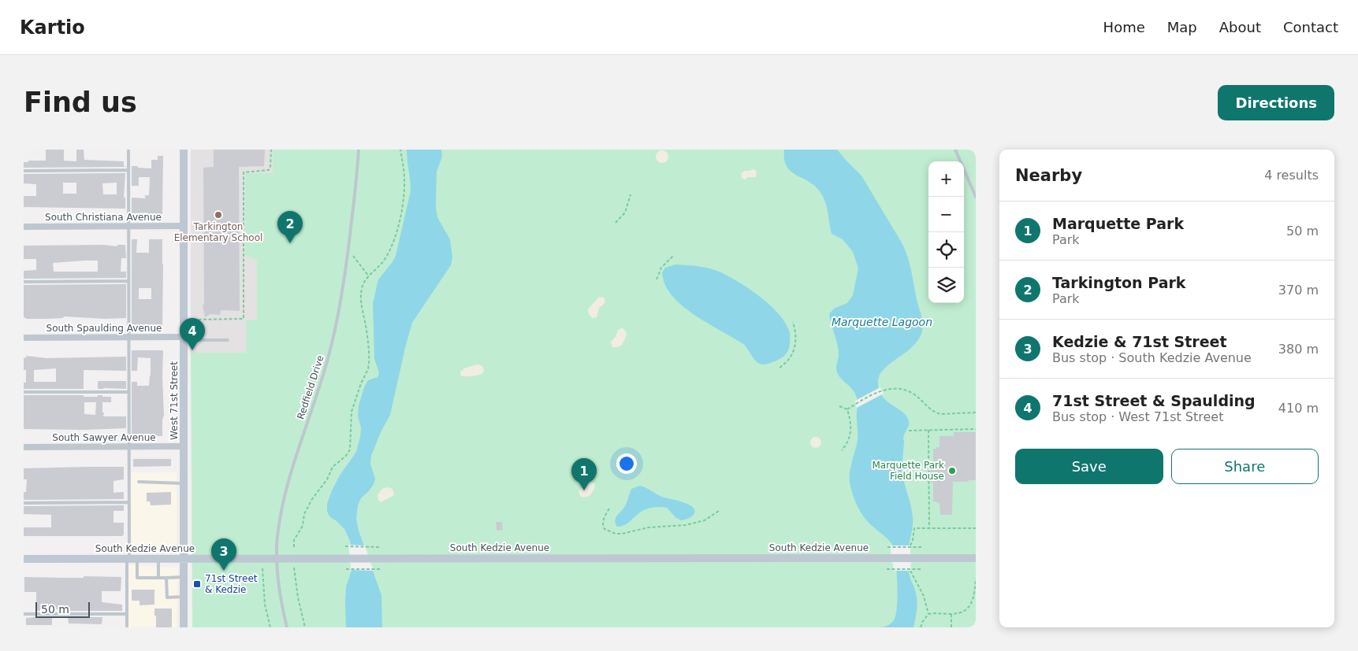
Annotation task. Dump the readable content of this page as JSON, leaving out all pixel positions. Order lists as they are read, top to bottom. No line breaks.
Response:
{"streets":{"main road":["West 71st Street","South Kedzie Avenue"],"street":["South Christiana Avenue","South Spaulding Avenue","South Sawyer Avenue"],"lane":["Redfield Drive"]},"crossings":[["South Christiana Avenue","West 71st Street"],["South Spaulding Avenue","West 71st Street"],["Redfield Drive","South Kedzie Avenue"],["West 71st Street","South Sawyer Avenue"],["West 71st Street","South Kedzie Avenue"]],"water":["Marquette Lagoon"],"places":{"other":["Tarkington Elementary School","Marquette Park Field House"],"transit":["71st Street & Kedzie"]},"scale_bar":"50 m","page":{"header":"Kartio","nav":["Home","Map","About","Contact"],"buttons":["Directions",["Save","Share"]],"title":"Find us","heading":["Nearby","4 results"],"map_buttons":["+","−"],"list":[{"mark":"1","name":"Marquette Park","note":"Park","value":"50 m"},{"mark":"2","name":"Tarkington Park","note":"Park","value":"370 m"},{"mark":"3","name":"Kedzie & 71st Street","note":"Bus stop · South Kedzie Avenue","value":"380 m"},{"mark":"4","name":"71st Street & Spaulding","note":"Bus stop · West 71st Street","value":"410 m"}],"pins":["2","4","1","3"],"scale":"50 m"}}
